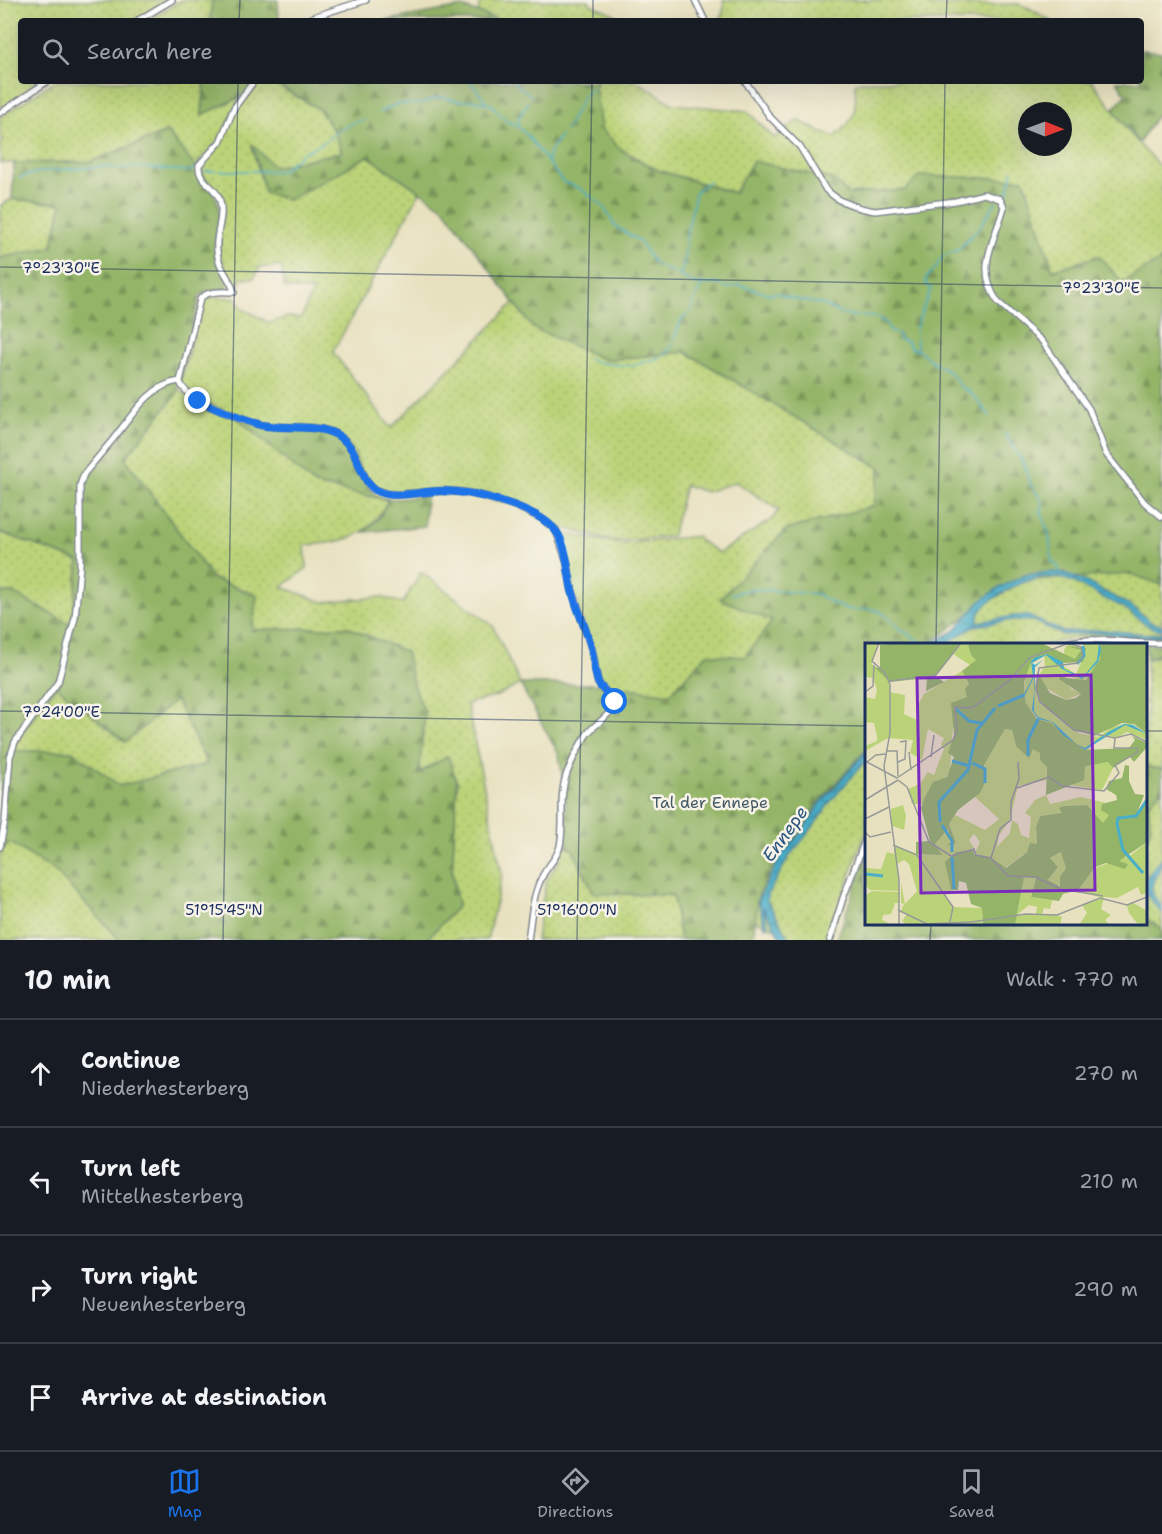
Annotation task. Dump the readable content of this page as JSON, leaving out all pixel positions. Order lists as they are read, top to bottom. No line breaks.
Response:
{"water":["Ennepe"],"parks":["Tal der Ennepe"],"north":"right","page":{"search":"Search here","heading":["10 min","Walk · 770 m"],"list":[["Continue","Niederhesterberg","270 m"],["Turn left","Mittelhesterberg","210 m"],["Turn right","Neuenhesterberg","290 m"],"Arrive at destination"],"nav":["Map","Directions","Saved"]},"coordinates":["7°23'30\"E","7°24'00\"E","51°15'45\"N","51°16'00\"N"]}
